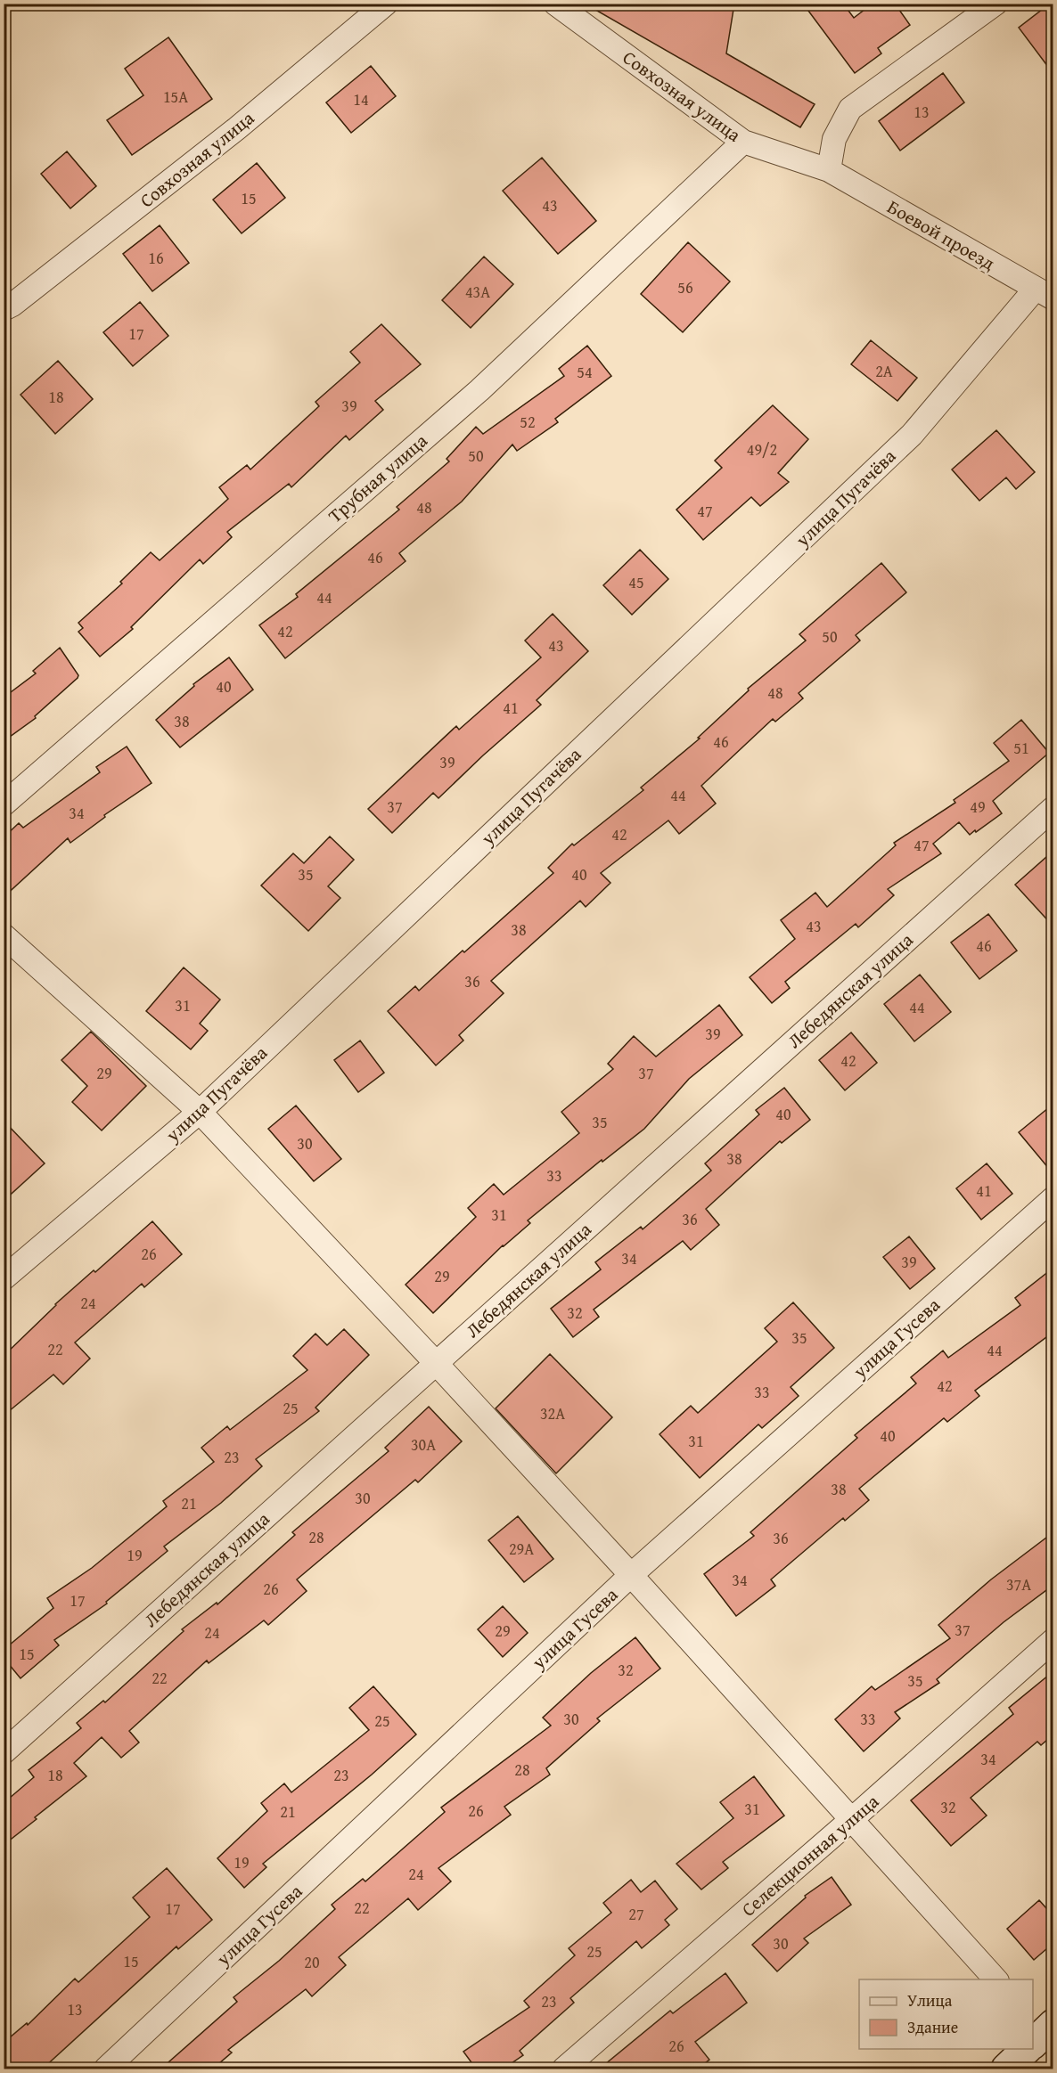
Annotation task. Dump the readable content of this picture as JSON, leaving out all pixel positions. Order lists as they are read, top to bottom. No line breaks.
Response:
{"streets":{"street":["Совхозная улица","Боевой проезд","Трубная улица","улица Пугачёва","Лебедянская улица","улица Гусева","Селекционная улица"]},"crossings":[["Совхозная улица","Боевой проезд"],["Совхозная улица","Трубная улица"],["Боевой проезд","улица Пугачёва"]],"house_numbers":["15А","14","13","15","43","16","56","43А","17","2А","54","18","39","52","49/2","50","48","47","46","45","44","42","50","43","40","48","41","38","46","51","39","44","37","49","34","42","47","35","40","43","38","46","36","31","44","39","42","29","37","40","35","30","38","33","41","31","36","26","34","39","29","24","32","35","22","44","42","33","25","32А","40","31","30А","23","38","30","21","28","36","29А","19","34","37А","26","17","37","29","24","15","32","22","35","30","33","25","34","28","18","23","32","31","26","21","19","24","22","17","27","30","25","15","20","23","13","26"],"legend":["Улица","Здание"]}
